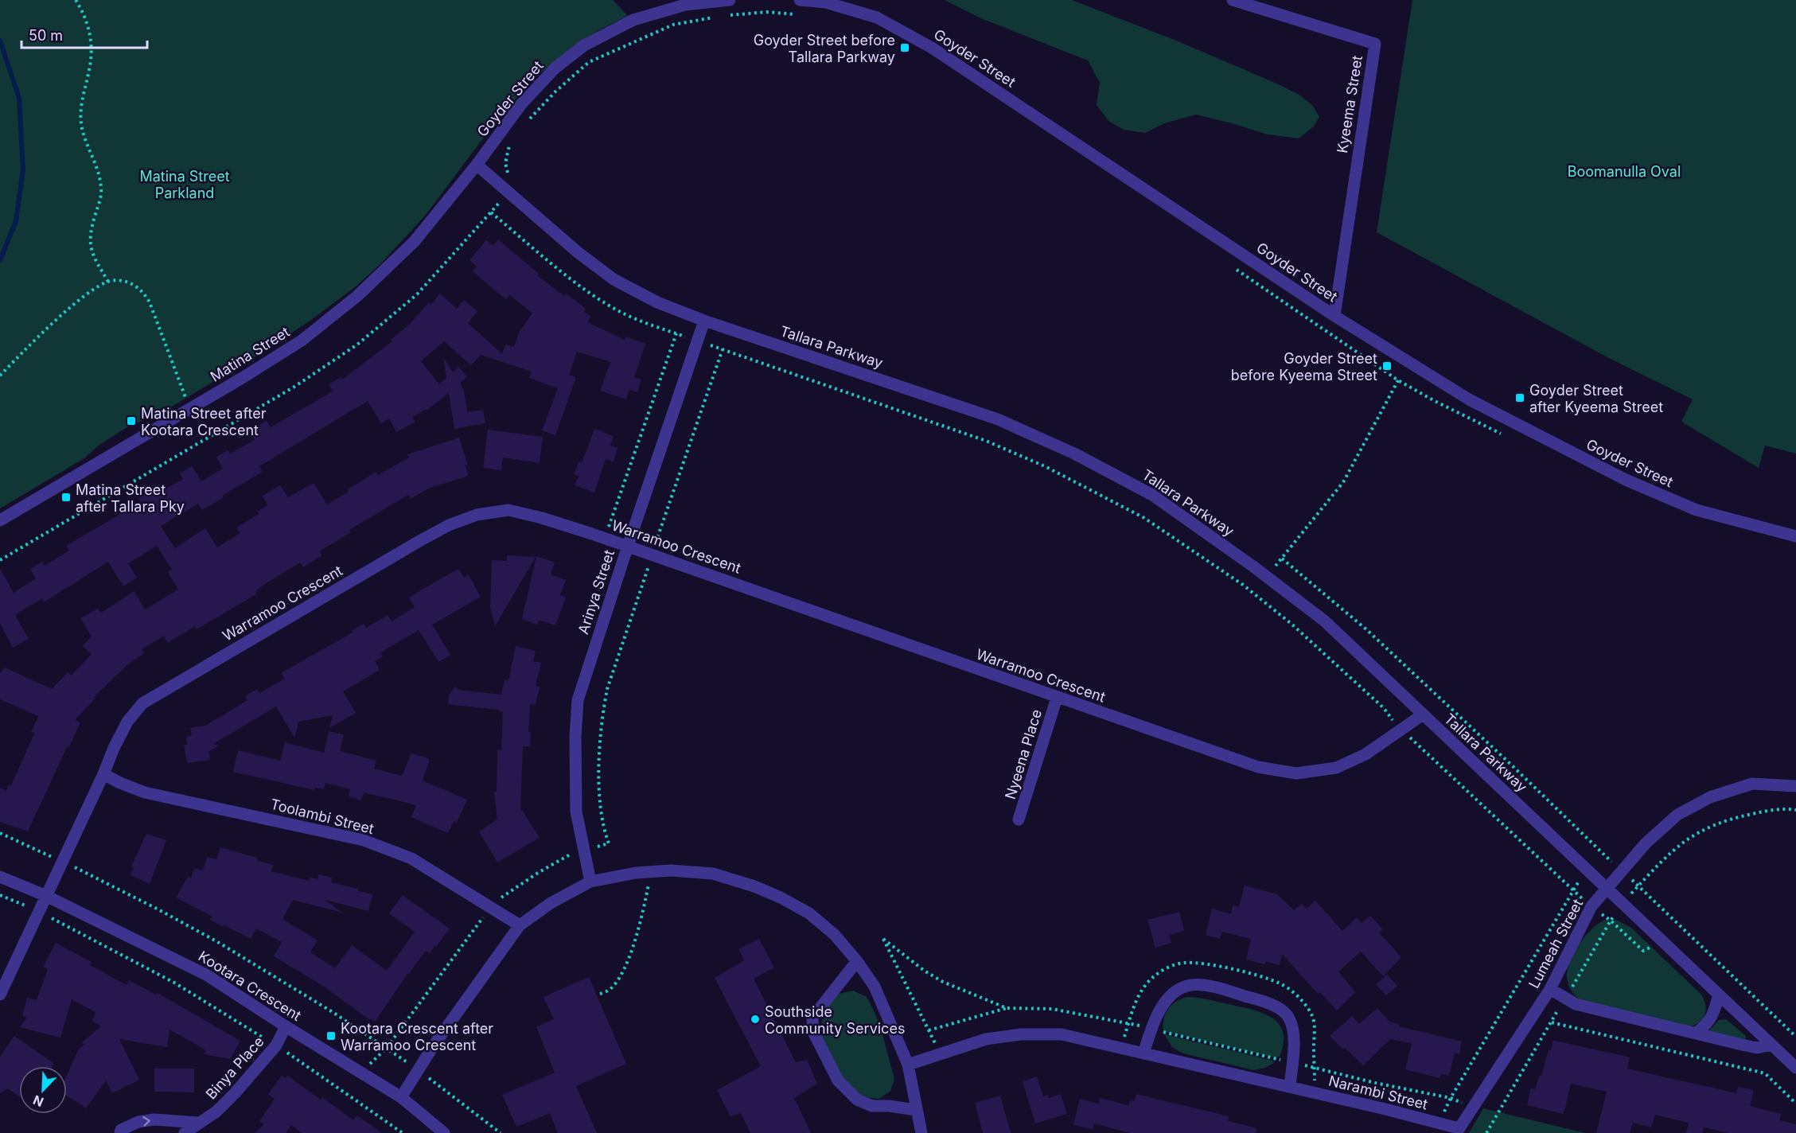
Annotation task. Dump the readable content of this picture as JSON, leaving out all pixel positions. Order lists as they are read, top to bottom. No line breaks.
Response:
{"streets":{"street":["Goyder Street","Kyeema Street","Tallara Parkway","Matina Street","Warramoo Crescent","Arinya Street","Nyeena Place","Toolambi Street","Lumeah Street","Kootara Crescent","Binya Place","Narambi Street"]},"crossings":[["Goyder Street","Kyeema Street"],["Goyder Street","Tallara Parkway"],["Goyder Street","Matina Street"],["Tallara Parkway","Matina Street"],["Tallara Parkway","Warramoo Crescent"],["Tallara Parkway","Arinya Street"],["Tallara Parkway","Lumeah Street"],["Warramoo Crescent","Arinya Street"],["Warramoo Crescent","Nyeena Place"],["Warramoo Crescent","Toolambi Street"],["Warramoo Crescent","Kootara Crescent"],["Lumeah Street","Narambi Street"],["Kootara Crescent","Binya Place"]],"parks":["Boomanulla Oval","Matina Street Parkland"],"places":{"transit":["Goyder Street before Tallara Parkway","Goyder Street before Kyeema Street","Goyder Street after Kyeema Street","Matina Street after Kootara Crescent","Matina Street after Tallara Pky","Kootara Crescent after Warramoo Crescent"],"other":["Southside Community Services"]},"scale_bar":"50 m","north":"bottom left"}
